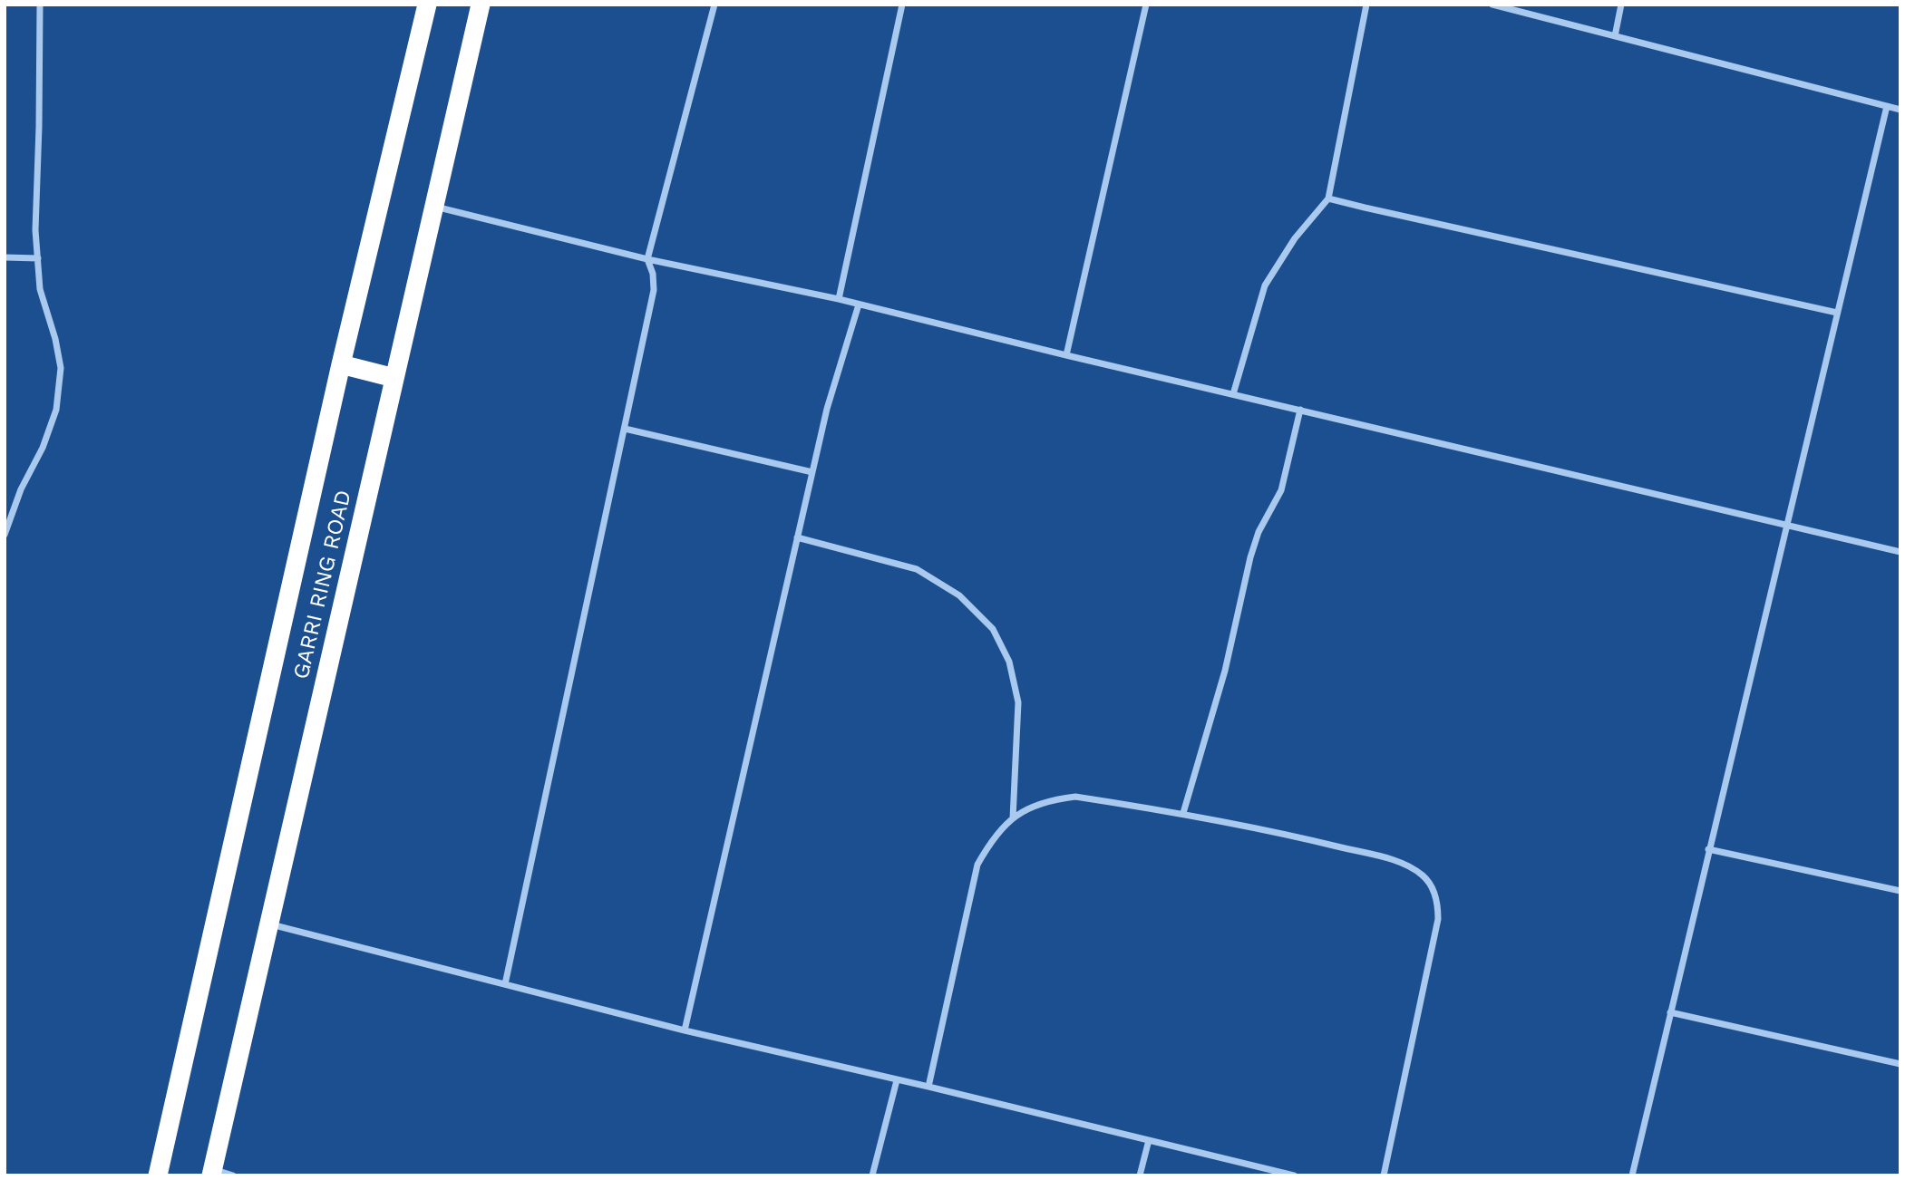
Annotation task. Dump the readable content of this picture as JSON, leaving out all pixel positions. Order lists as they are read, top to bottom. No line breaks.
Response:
{"streets":{"highway":["GARRI RING ROAD"]}}
